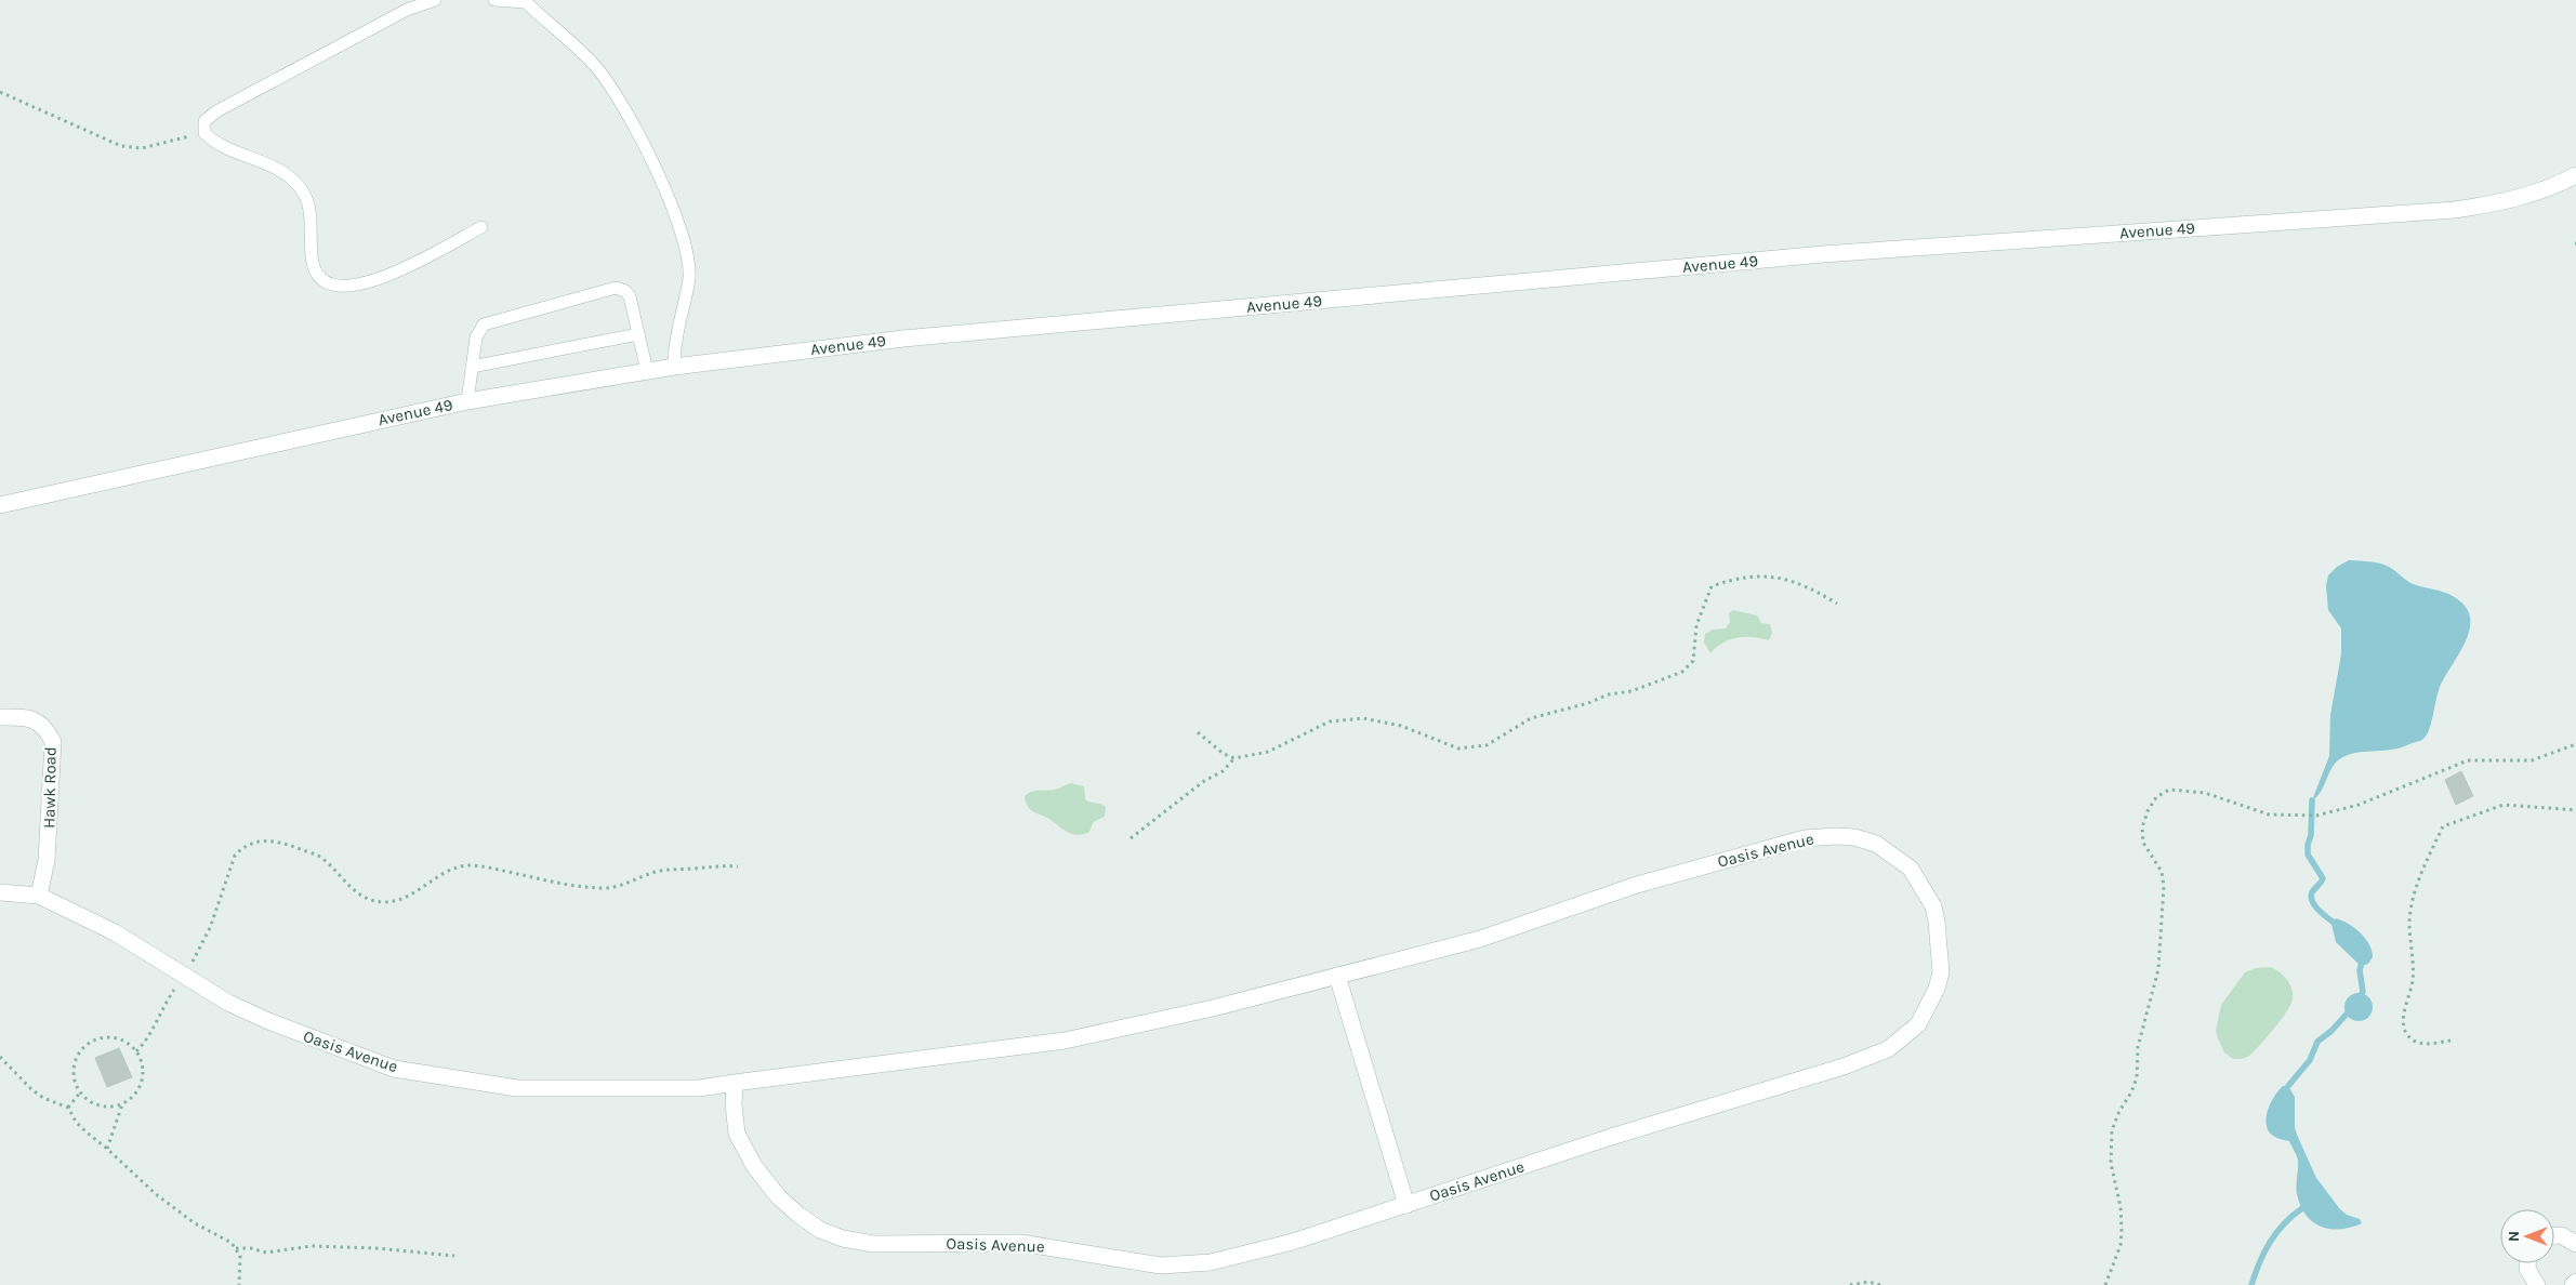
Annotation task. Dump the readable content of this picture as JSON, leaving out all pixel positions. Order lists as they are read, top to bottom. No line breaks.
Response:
{"streets":{"street":["Avenue 49","Hawk Road","Oasis Avenue"]},"crossings":[["Hawk Road","Oasis Avenue"]],"north":"left"}
